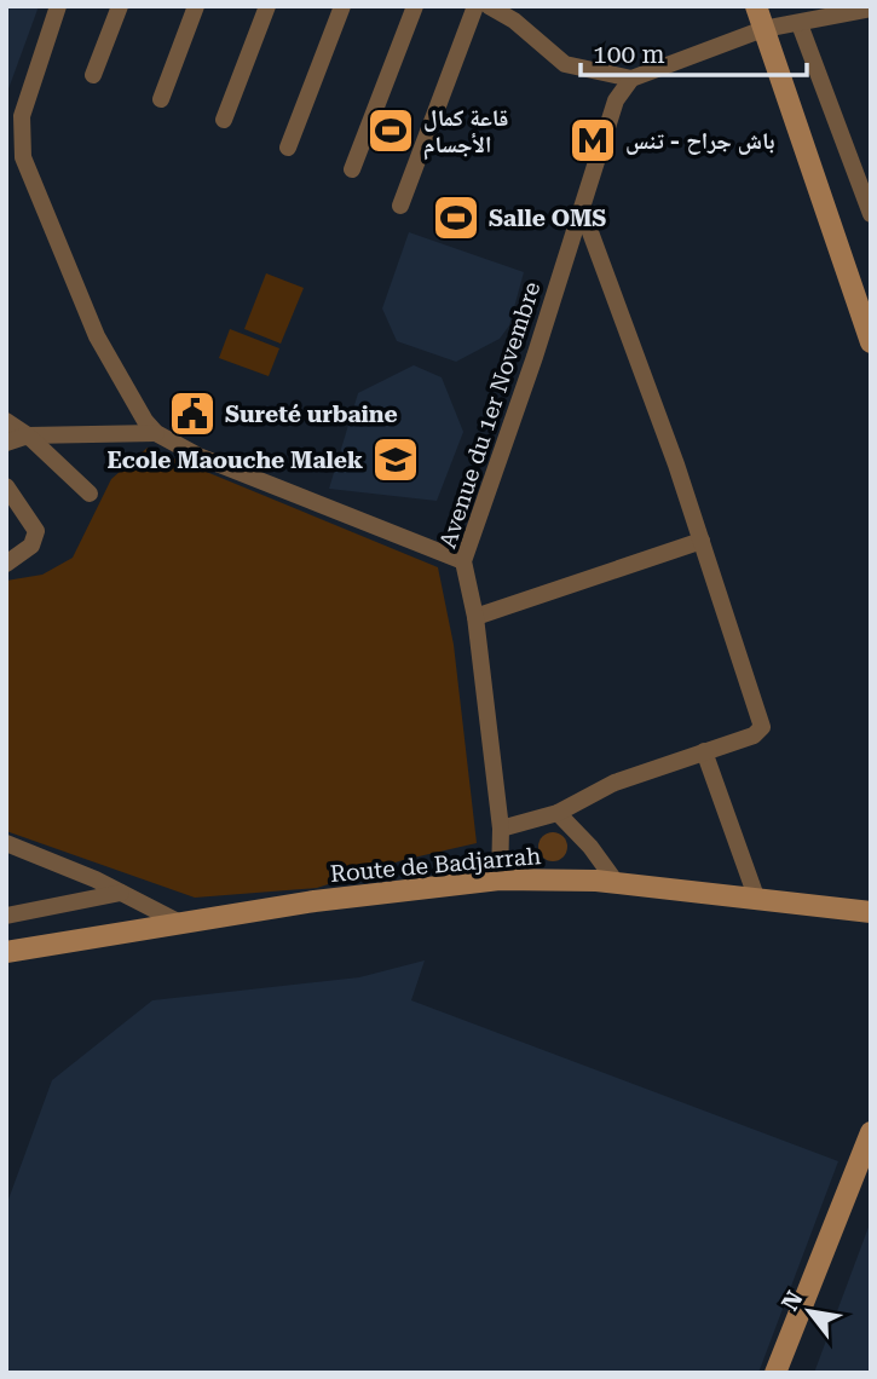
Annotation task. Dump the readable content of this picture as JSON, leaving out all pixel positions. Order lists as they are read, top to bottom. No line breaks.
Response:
{"streets":{"main road":["Route de Badjarrah"],"street":["Avenue du 1er Novembre"]},"crossings":[["Avenue du 1er Novembre","Route de Badjarrah"]],"places":{"sports":["قاعة كمال الأجسام","Salle OMS"],"metro station":["باش جراح - تنس"],"public building":["Sureté urbaine"],"school or university":["Ecole Maouche Malek"]},"scale_bar":"100 m","north":"top left"}
